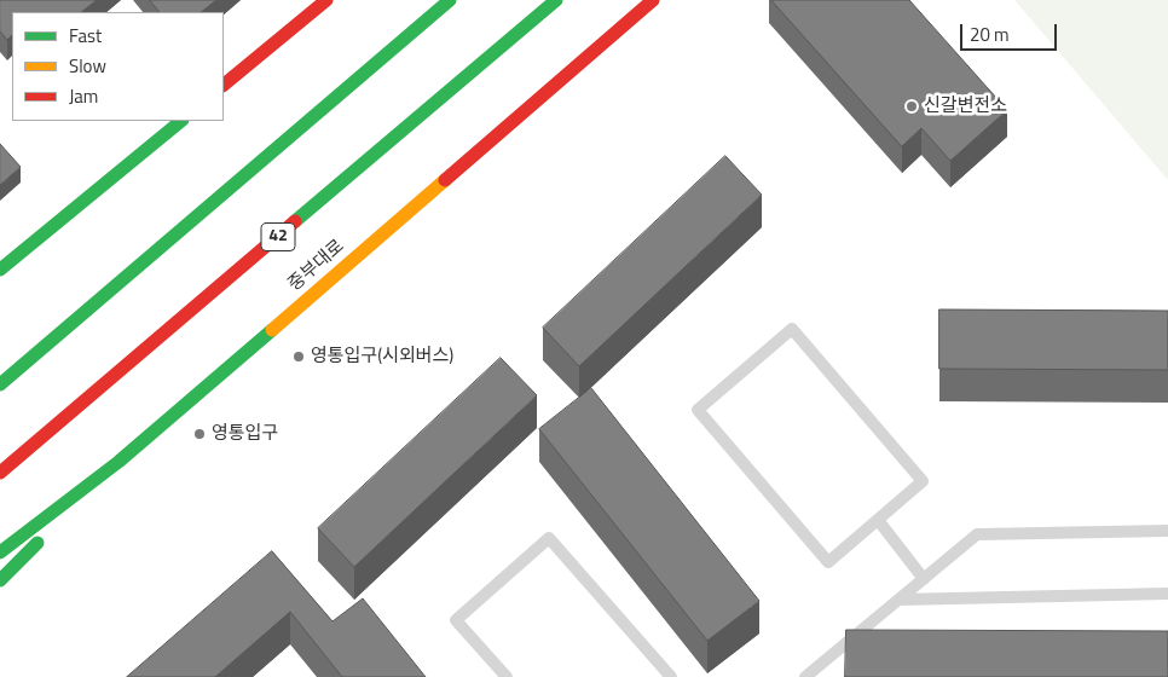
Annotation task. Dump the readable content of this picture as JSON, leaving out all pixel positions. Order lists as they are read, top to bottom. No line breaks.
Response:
{"streets":{"main road":["42","중부대로"]},"places":["신갈변전소","영통입구(시외버스)","영통입구"],"legend":["Fast","Slow","Jam"],"scale_bar":"20 m"}
